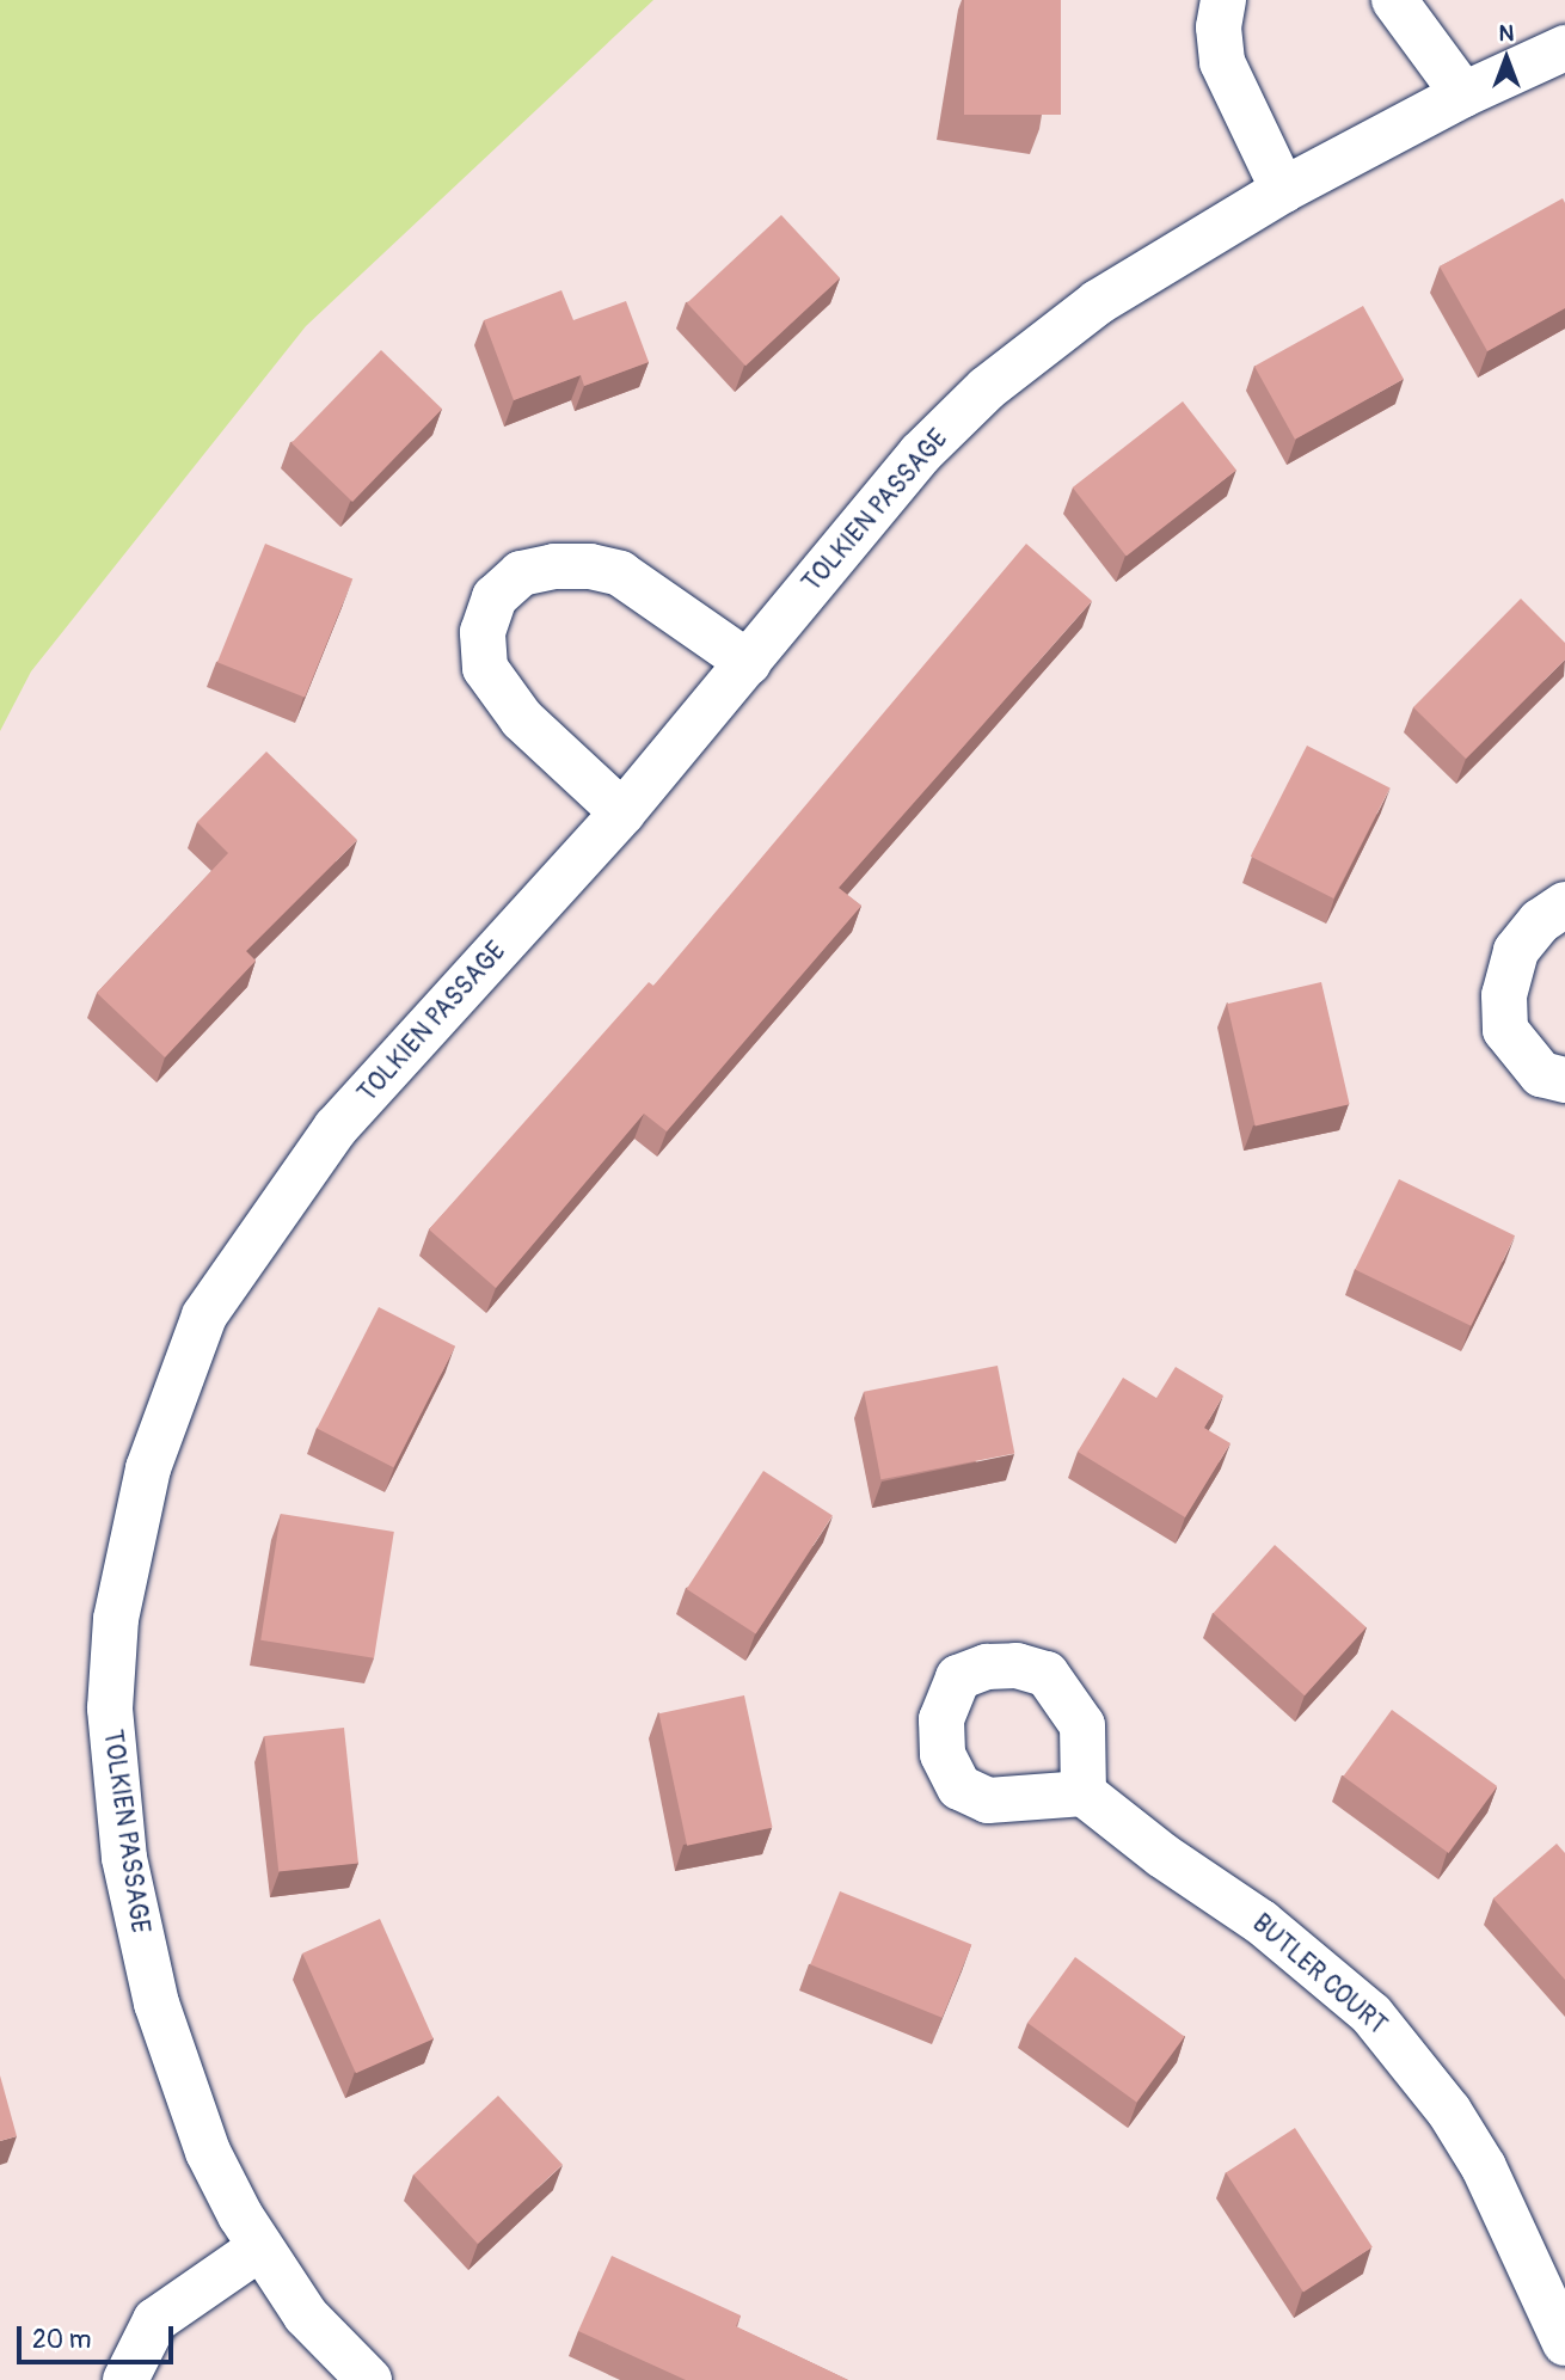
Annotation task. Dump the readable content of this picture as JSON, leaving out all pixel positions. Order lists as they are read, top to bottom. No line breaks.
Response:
{"streets":{"street":["TOLKIEN PASSAGE","BUTLER COURT"]},"scale_bar":"20 m","north":"top"}
